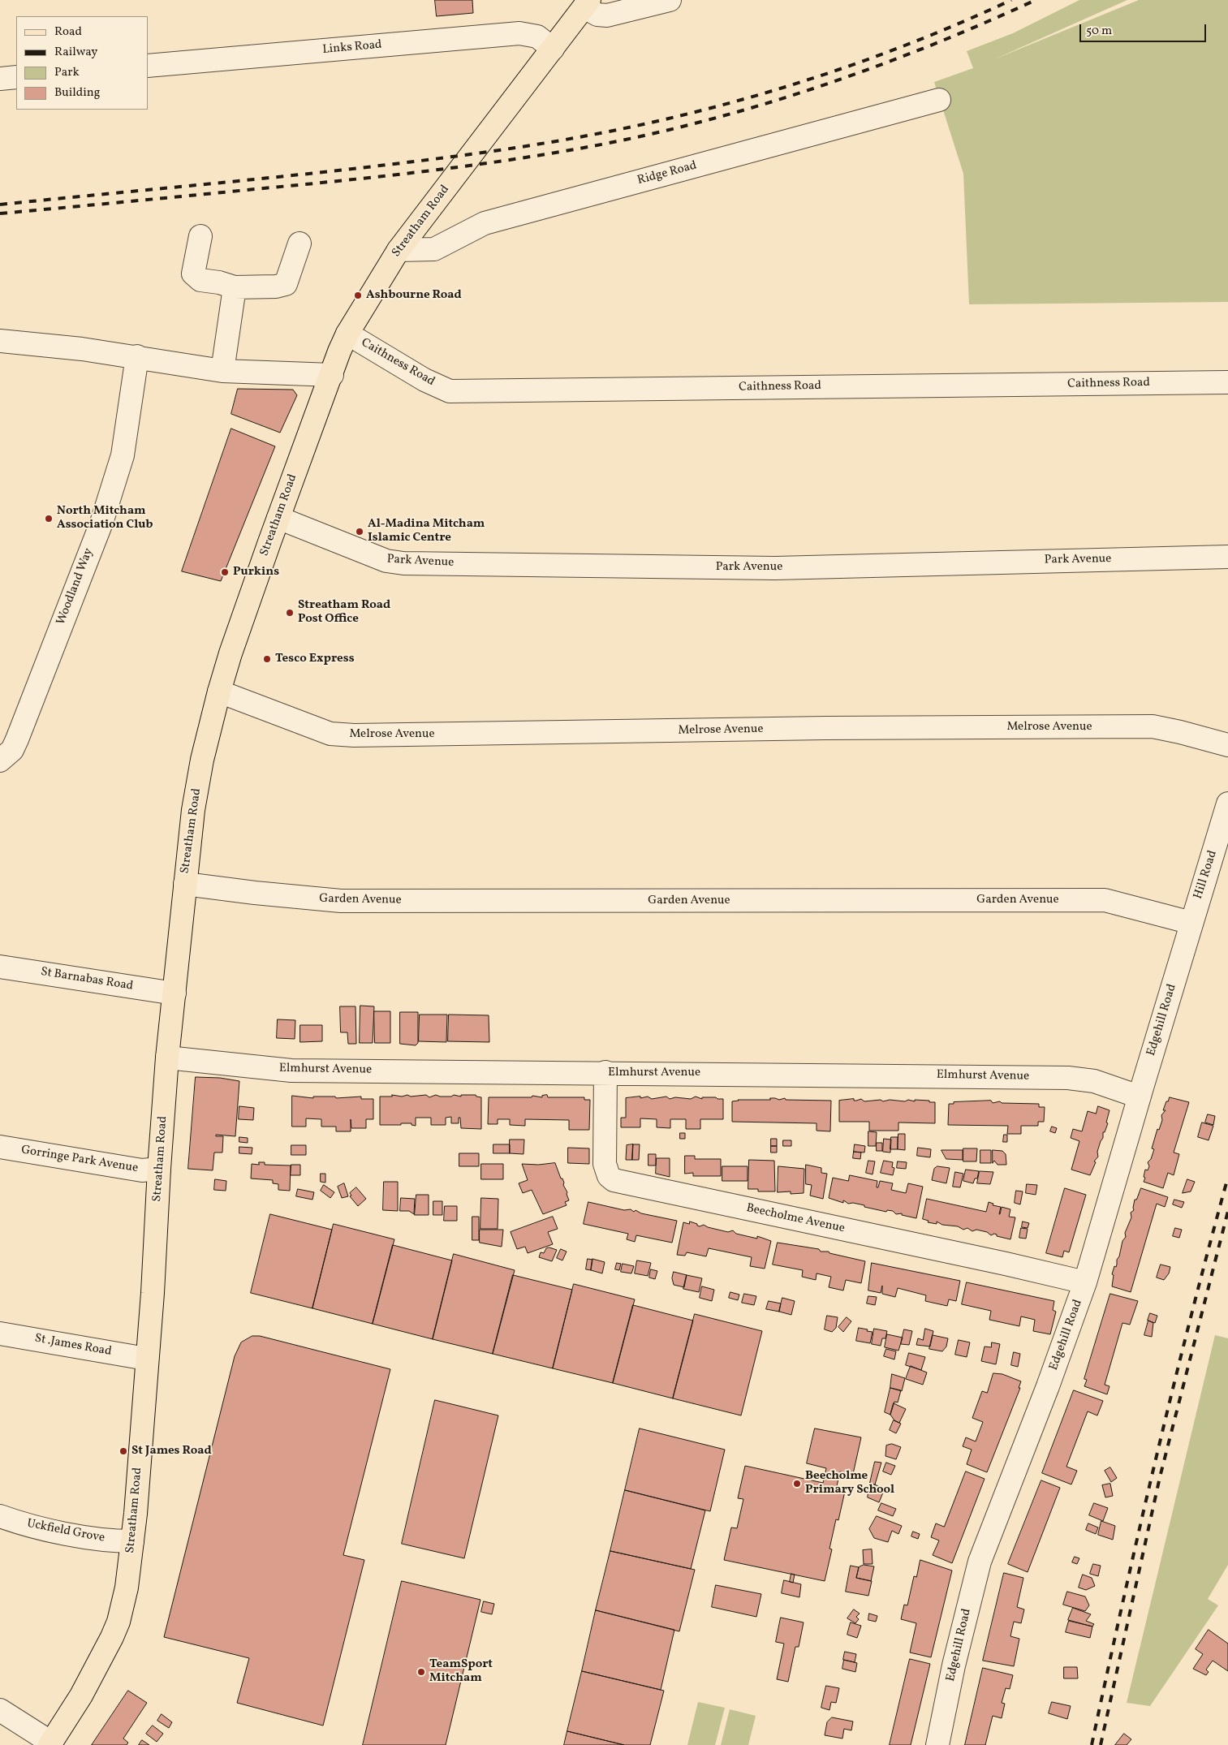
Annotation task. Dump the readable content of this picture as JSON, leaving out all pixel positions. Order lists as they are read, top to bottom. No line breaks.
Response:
{"streets":{"main road":["Streatham Road"],"street":["Links Road","Ridge Road","Caithness Road","Park Avenue","Woodland Way","Melrose Avenue","Hill Road","Garden Avenue","St Barnabas Road","Edgehill Road","Elmhurst Avenue","Gorringe Park Avenue","Beecholme Avenue","St .James Road","Uckfield Grove"]},"crossings":[["Links Road","Streatham Road"],["Ridge Road","Streatham Road"],["Streatham Road","Caithness Road"],["Streatham Road","Park Avenue"],["Streatham Road","Melrose Avenue"],["Streatham Road","Garden Avenue"],["Streatham Road","St Barnabas Road"],["Streatham Road","Elmhurst Avenue"],["Streatham Road","Gorringe Park Avenue"],["Streatham Road","St .James Road"],["Streatham Road","Uckfield Grove"],["Hill Road","Garden Avenue"],["Hill Road","Edgehill Road"],["Garden Avenue","Edgehill Road"],["Edgehill Road","Elmhurst Avenue"],["Edgehill Road","Beecholme Avenue"],["Elmhurst Avenue","Beecholme Avenue"]],"places":["Ashbourne Road","North Mitcham Association Club","Al-Madina Mitcham Islamic Centre","Purkins","Streatham Road Post Office","Tesco Express","St James Road","Beecholme Primary School","TeamSport Mitcham"],"legend":["Road","Railway","Park","Building"],"scale_bar":"50 m"}
